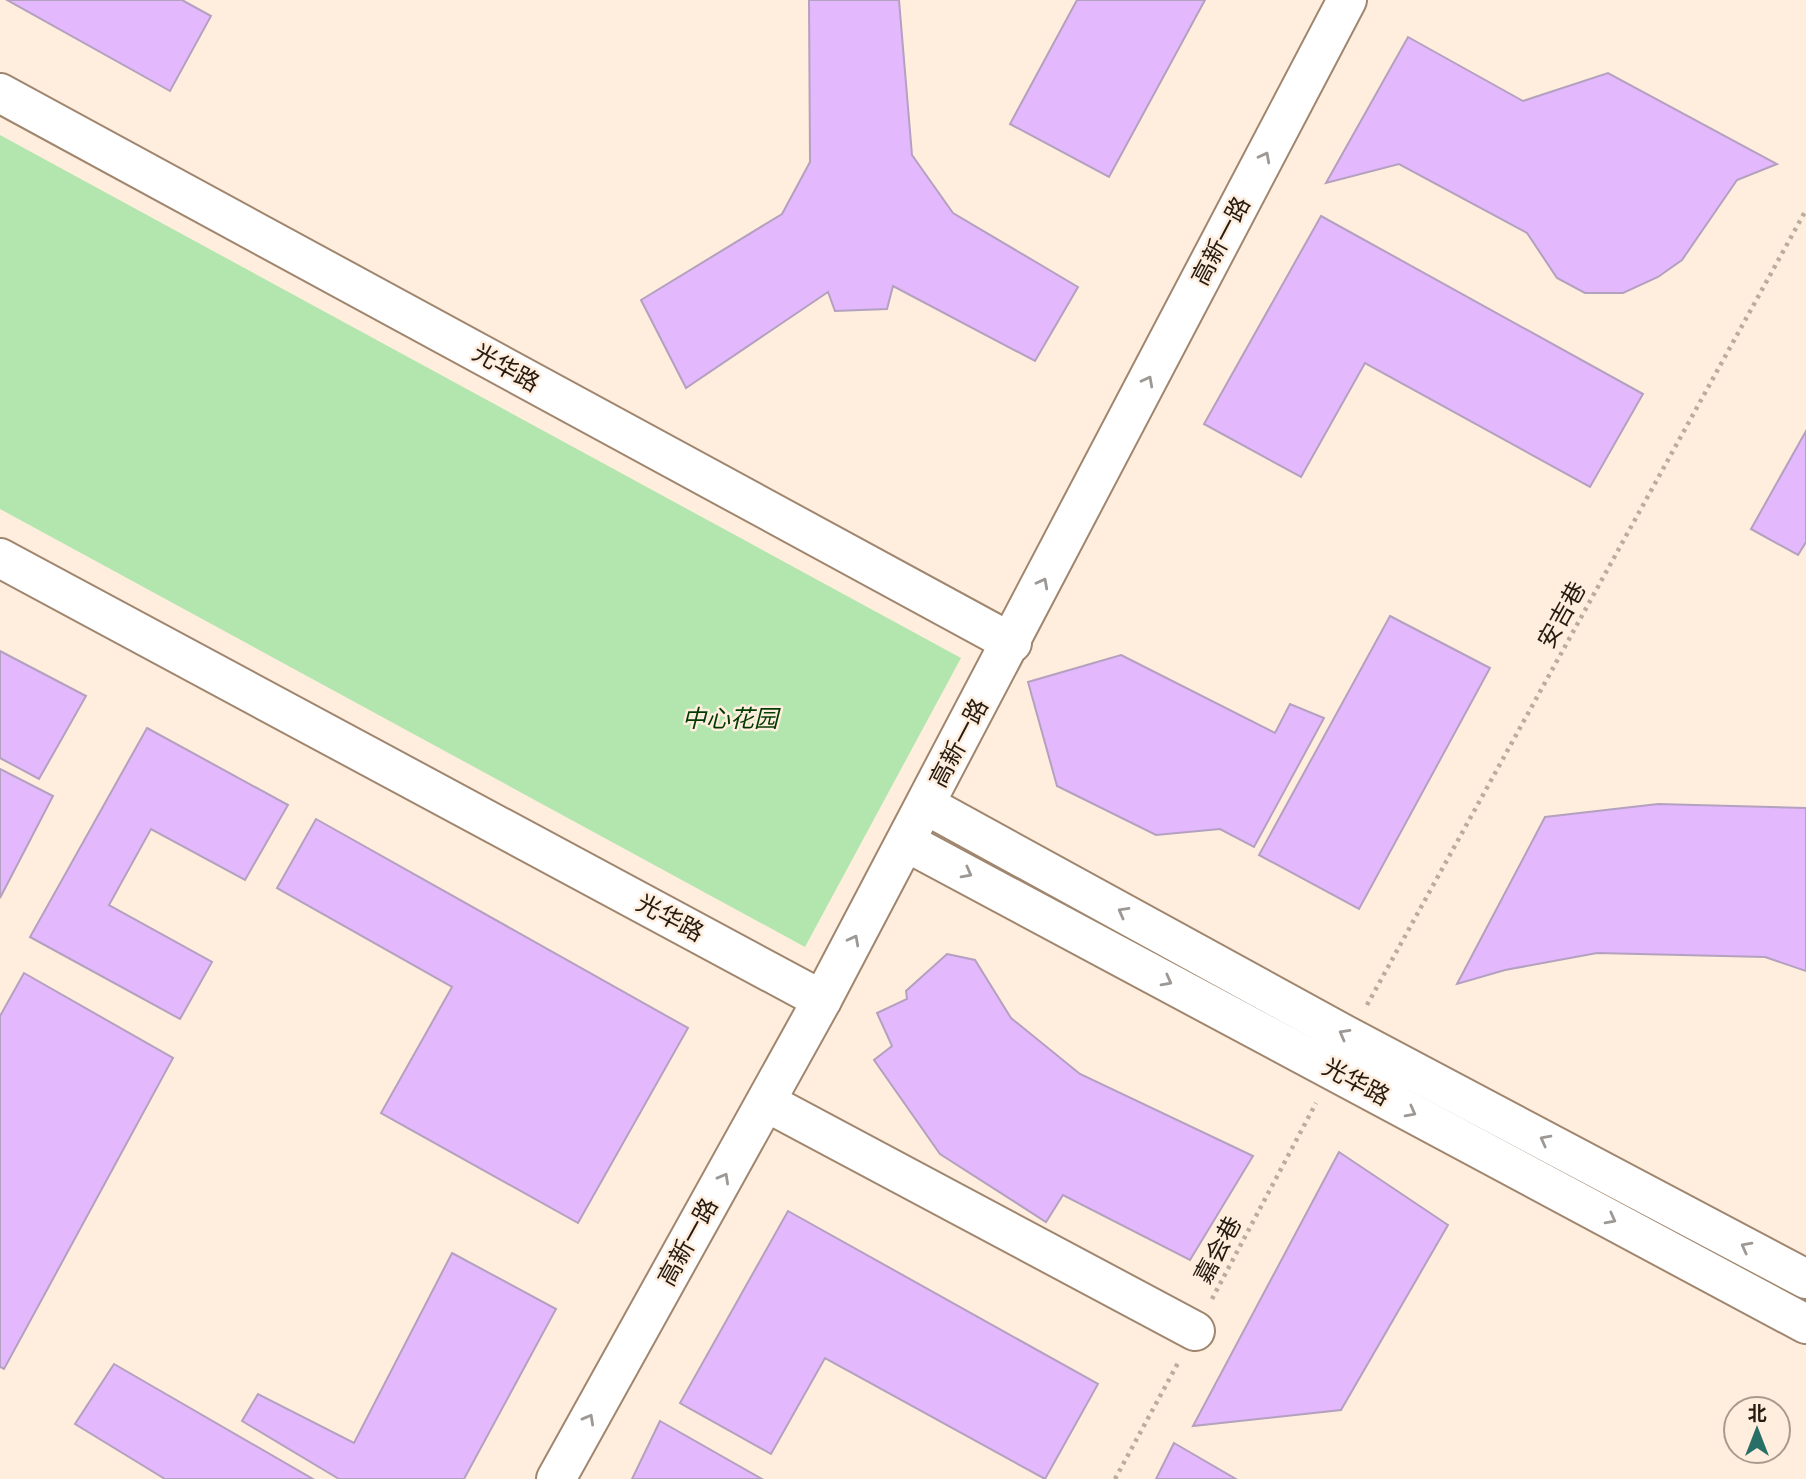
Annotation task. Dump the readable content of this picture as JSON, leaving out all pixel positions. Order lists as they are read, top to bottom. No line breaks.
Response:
{"streets":{"street":["高新一路","光华路"],"path":["安吉巷","嘉会巷"]},"crossings":[["高新一路","光华路"],["光华路","安吉巷"],["光华路","嘉会巷"],["安吉巷","嘉会巷"]],"one_way":["高新一路"],"parks":["中心花园"],"north":"top"}
